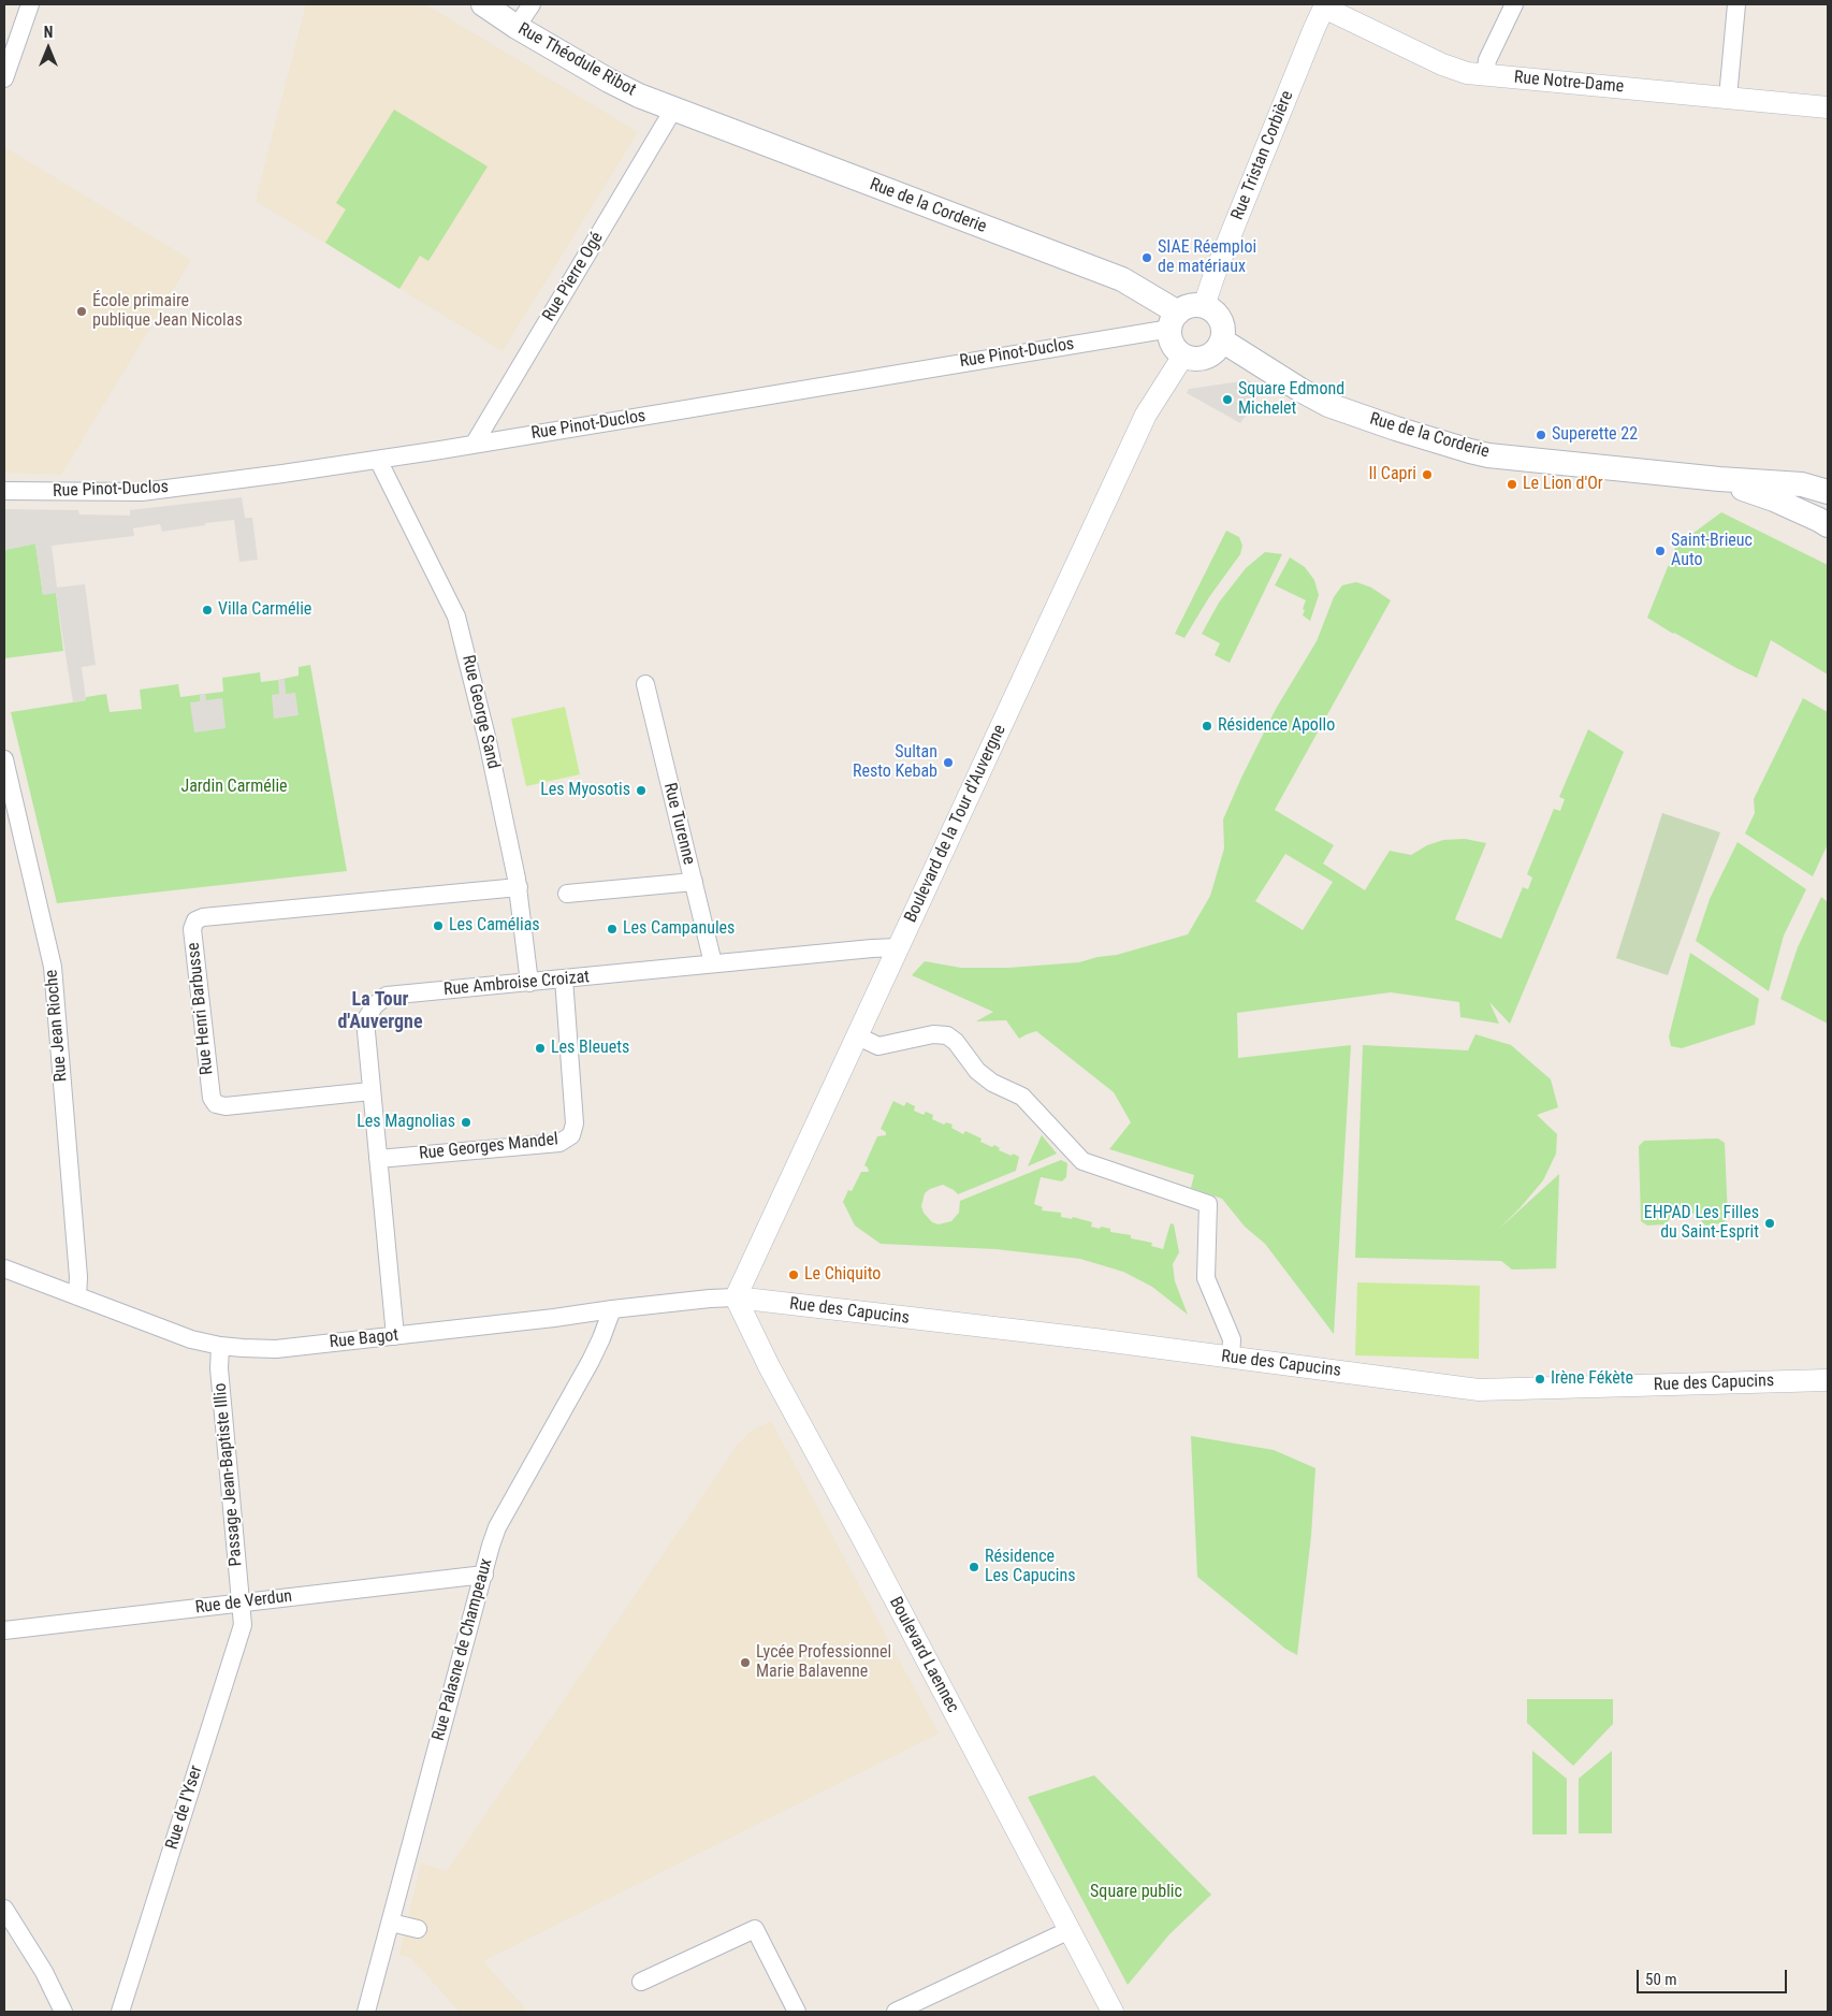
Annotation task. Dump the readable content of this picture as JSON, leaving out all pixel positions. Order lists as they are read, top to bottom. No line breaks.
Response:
{"streets":{"main road":["Rue Théodule Ribot","Rue de la Corderie"],"street":["Rue Notre-Dame","Rue Tristan Corbière","Rue Pierre Ogé","Rue Pinot-Duclos","Rue George Sand","Rue Turenne","Boulevard de la Tour d'Auvergne","Rue Ambroise Croizat","Rue Henri Barbusse","Rue Jean Rioche","Rue Georges Mandel","Rue des Capucins","Rue Bagot","Passage Jean-Baptiste Illio","Rue de Verdun","Rue Palasne de Champeaux","Boulevard Laennec","Rue de l'Yser"]},"crossings":[["Rue Théodule Ribot","Rue de la Corderie"],["Rue Théodule Ribot","Rue Pierre Ogé"],["Rue Notre-Dame","Rue Tristan Corbière"],["Rue Tristan Corbière","Rue de la Corderie"],["Rue Tristan Corbière","Rue Pinot-Duclos"],["Rue Tristan Corbière","Boulevard de la Tour d'Auvergne"],["Rue de la Corderie","Rue Pierre Ogé"],["Rue de la Corderie","Rue Pinot-Duclos"],["Rue de la Corderie","Boulevard de la Tour d'Auvergne"],["Rue Pierre Ogé","Rue Pinot-Duclos"],["Rue Pinot-Duclos","Rue George Sand"],["Rue Pinot-Duclos","Boulevard de la Tour d'Auvergne"],["Rue George Sand","Rue Ambroise Croizat"],["Rue George Sand","Rue Henri Barbusse"],["Rue Turenne","Rue Ambroise Croizat"],["Boulevard de la Tour d'Auvergne","Rue Ambroise Croizat"],["Boulevard de la Tour d'Auvergne","Rue des Capucins"],["Boulevard de la Tour d'Auvergne","Rue Bagot"],["Boulevard de la Tour d'Auvergne","Boulevard Laennec"],["Rue Ambroise Croizat","Rue Henri Barbusse"],["Rue Ambroise Croizat","Rue Georges Mandel"],["Rue Ambroise Croizat","Rue Bagot"],["Rue Jean Rioche","Rue Bagot"],["Rue des Capucins","Rue Bagot"],["Rue des Capucins","Boulevard Laennec"],["Rue Bagot","Passage Jean-Baptiste Illio"],["Rue Bagot","Rue Palasne de Champeaux"],["Rue Bagot","Boulevard Laennec"],["Passage Jean-Baptiste Illio","Rue de Verdun"],["Passage Jean-Baptiste Illio","Rue de l'Yser"],["Rue de Verdun","Rue Palasne de Champeaux"],["Rue de Verdun","Rue de l'Yser"]],"districts":["La Tour d'Auvergne"],"parks":["Jardin Carmélie","Square public"],"places":["SIAE Réemploi de matériaux","École primaire publique Jean Nicolas","Square Edmond Michelet","Superette 22","Il Capri","Le Lion d'Or","Saint-Brieuc Auto","Villa Carmélie","Résidence Apollo","Sultan Resto Kebab","Les Myosotis","Les Camélias","Les Campanules","Les Bleuets","Les Magnolias","EHPAD Les Filles du Saint-Esprit","Le Chiquito","Irène Fékète","Résidence Les Capucins","Lycée Professionnel Marie Balavenne"],"scale_bar":"50 m","north":"top"}
